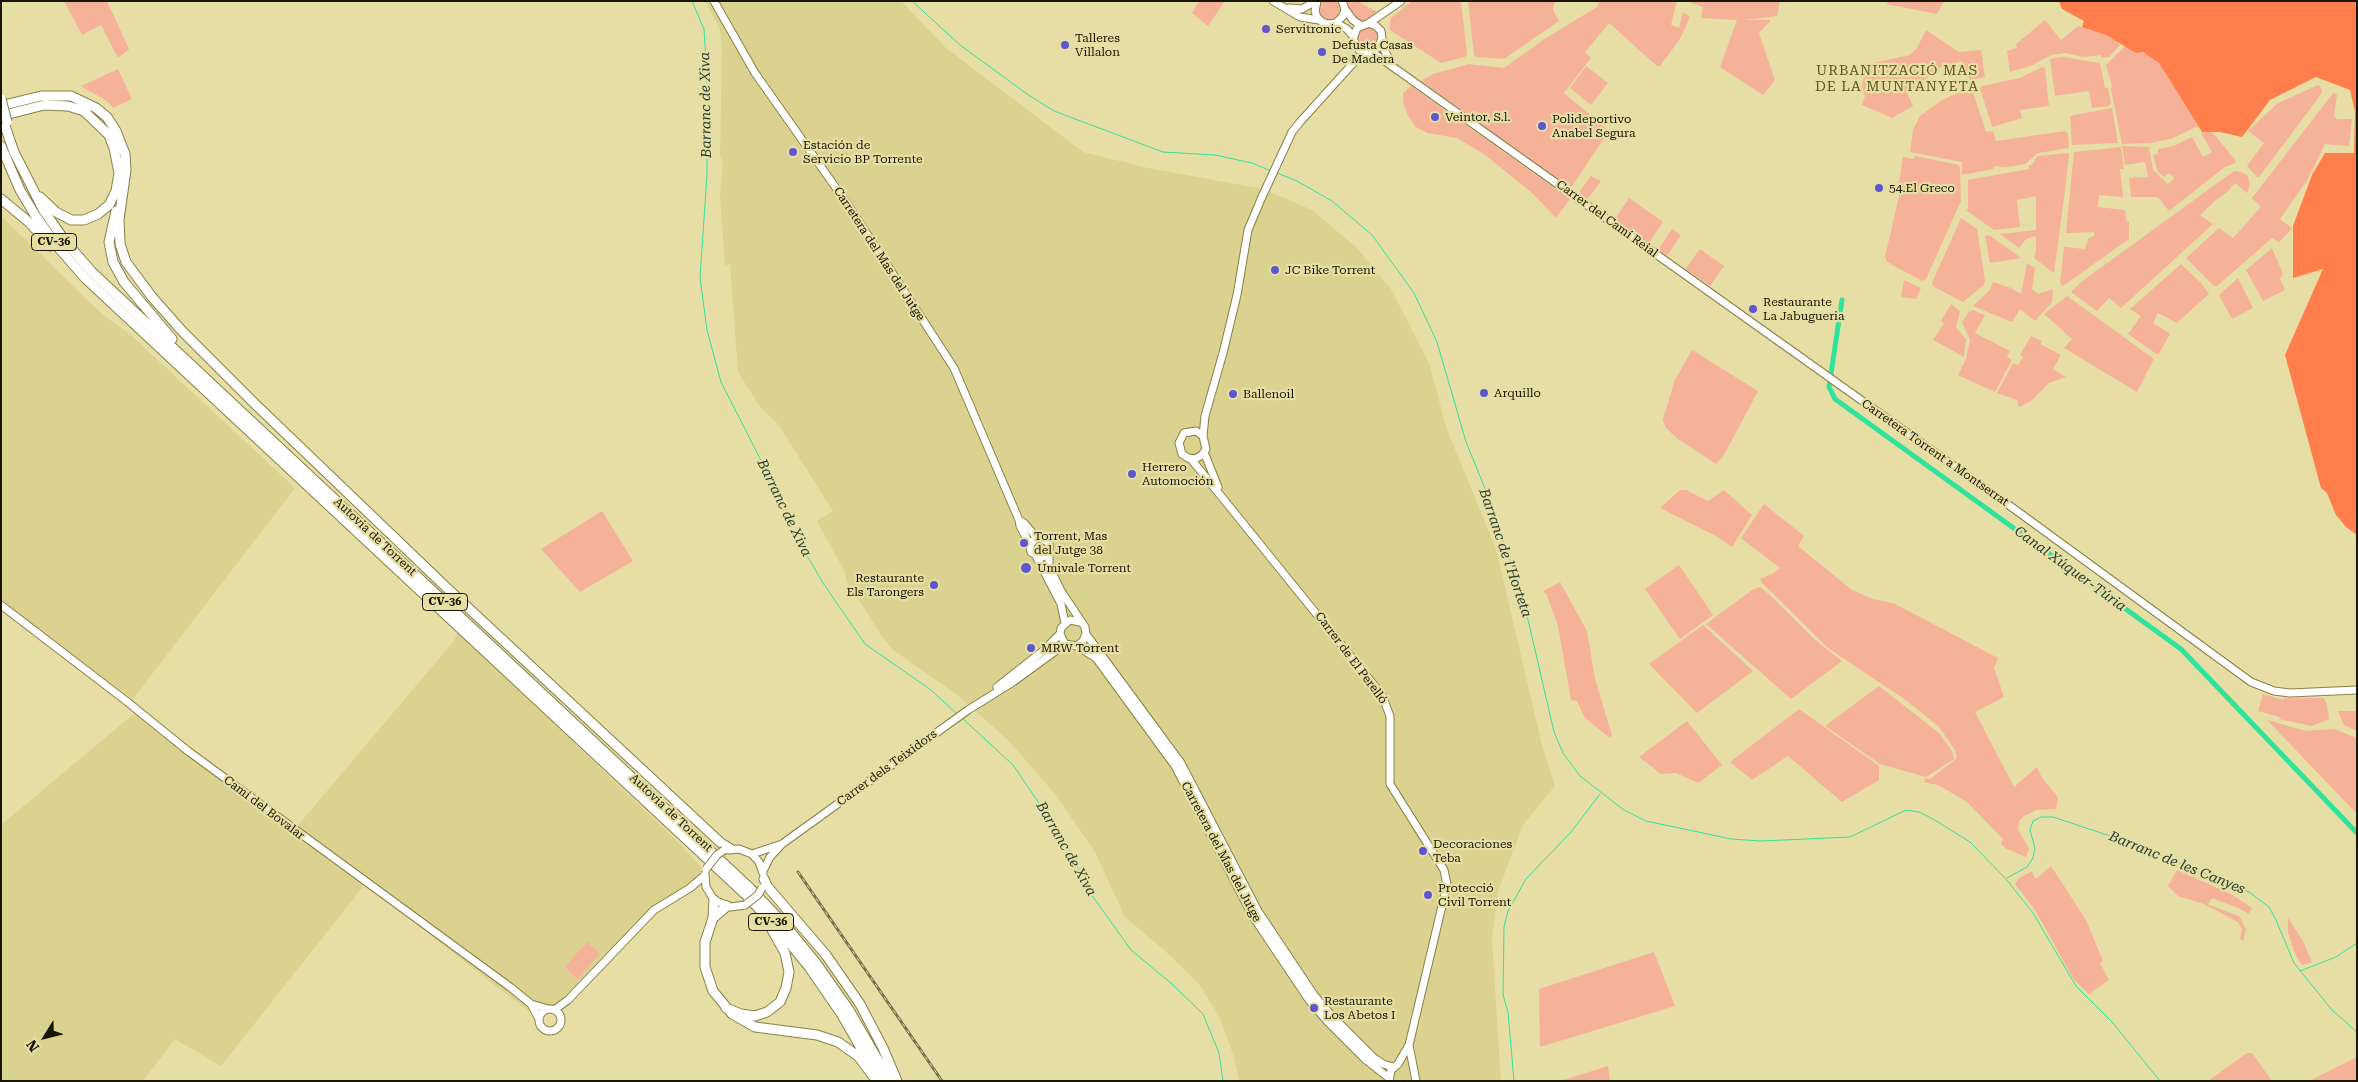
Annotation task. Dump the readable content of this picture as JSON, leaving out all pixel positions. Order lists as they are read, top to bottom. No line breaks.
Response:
{"streets":{"highway":["CV-36","Autovia de Torrent"],"street":["Carrer del Camí Reial","Carretera del Mas del Jutge","Carretera Torrent a Montserrat","Carrer de El Perelló","Carrer dels Teixidors","Camí del Bovalar"]},"crossings":[["Carrer del Camí Reial","Carretera Torrent a Montserrat"],["Carretera del Mas del Jutge","Carrer dels Teixidors"]],"districts":["URBANITZACIÓ MAS DE LA MUNTANYETA"],"water":["Barranc de Xiva","Barranc de l'Horteta","Canal Xúquer-Túria","Barranc de les Canyes"],"places":["Servitronic","Talleres Villalon","Defusta Casas De Madera","Veintor, S.l.","Polideportivo Anabel Segura","Estación de Servicio BP Torrente","54.El Greco","JC Bike Torrent","Restaurante La Jabugueria","Arquillo","Ballenoil","Herrero Automoción","Torrent, Mas del Jutge 38","Umivale Torrent","Restaurante Els Tarongers","MRW Torrent","Decoraciones Teba","Protecció Civil Torrent","Restaurante Los Abetos I"],"north":"bottom left"}
